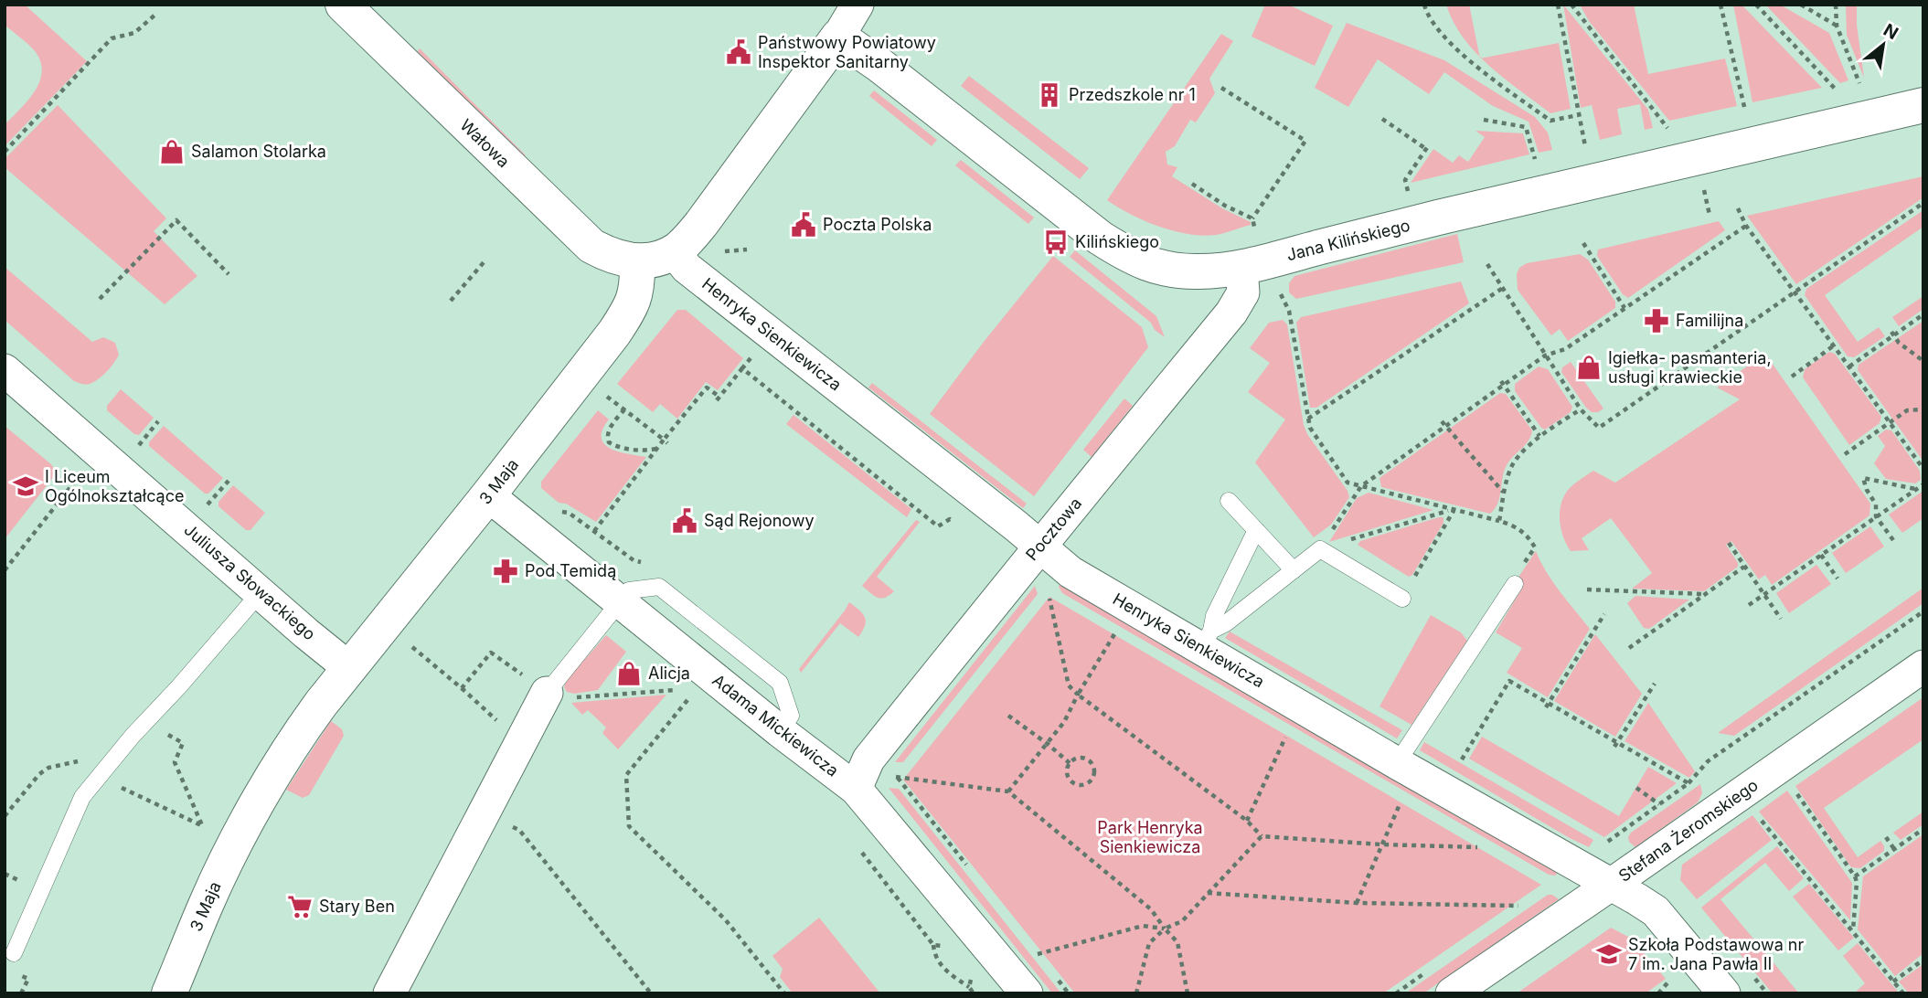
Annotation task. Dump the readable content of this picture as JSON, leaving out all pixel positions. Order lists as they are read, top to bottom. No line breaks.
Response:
{"streets":{"street":["Wałowa","Jana Kilińskiego","Henryka Sienkiewicza","3 Maja","Pocztowa","Juliusza Słowackiego","Adama Mickiewicza","Stefana Żeromskiego"]},"crossings":[["Wałowa","3 Maja"],["Jana Kilińskiego","Pocztowa"],["Henryka Sienkiewicza","Pocztowa"],["Henryka Sienkiewicza","Stefana Żeromskiego"],["3 Maja","Juliusza Słowackiego"],["3 Maja","Adama Mickiewicza"],["Pocztowa","Adama Mickiewicza"]],"parks":["Park Henryka Sienkiewicza"],"places":{"public building":["Państwowy Powiatowy Inspektor Sanitarny","Poczta Polska","Sąd Rejonowy"],"building":["Przedszkole nr 1"],"shop":["Salamon Stolarka","Igiełka- pasmanteria, usługi krawieckie","Alicja"],"bus stop":["Kilińskiego"],"pharmacy":["Familijna","Pod Temidą"],"school or university":["I Liceum Ogólnokształcące","Szkoła Podstawowa nr 7 im. Jana Pawła II"],"supermarket":["Stary Ben"]},"north":"top right"}
